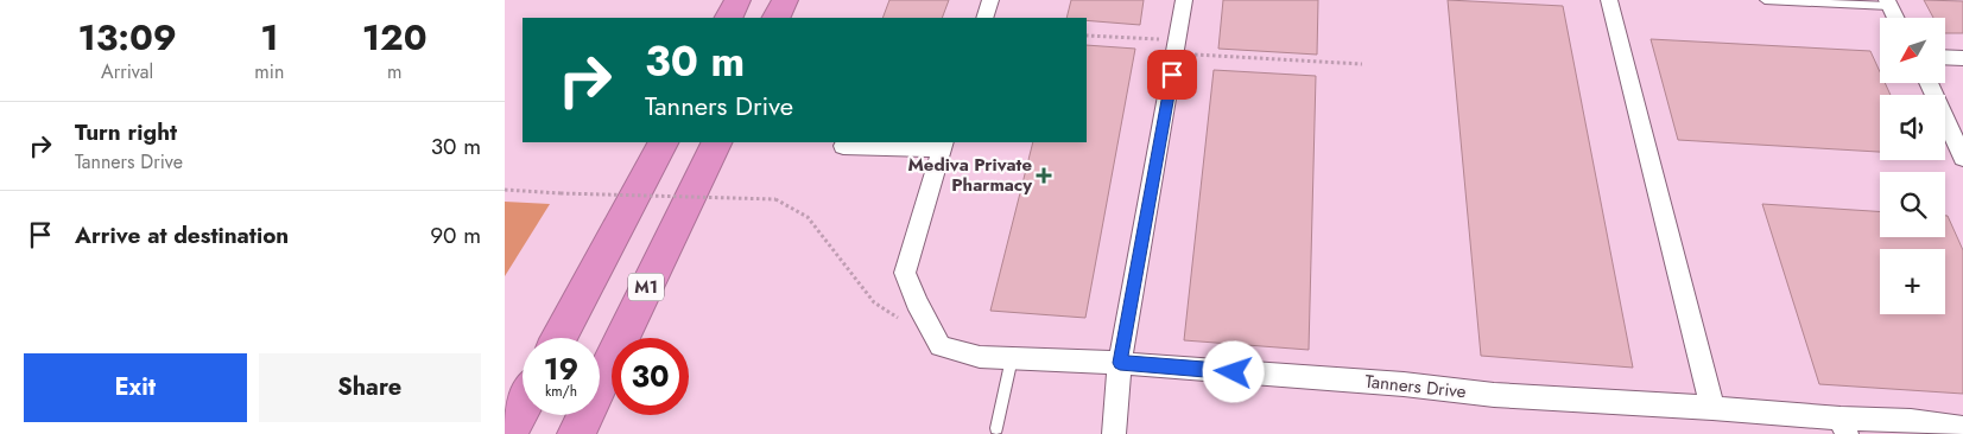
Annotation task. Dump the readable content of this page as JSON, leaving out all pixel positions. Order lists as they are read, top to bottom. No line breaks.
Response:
{"streets":{"highway":["M1"],"street":["Tanners Drive"]},"places":{"health":["Mediva Private Pharmacy"]},"north":"bottom left","page":{"eta":["13:09","Arrival","1","min","120","m"],"map_buttons":"+","turn":["30 m","Tanners Drive"],"list":[{"name":"Turn right","note":"Tanners Drive","value":"30 m"},{"name":"Arrive at destination","value":"90 m"}],"speed":"19 km/h","limit":"30","buttons":["Exit","Share"]}}
